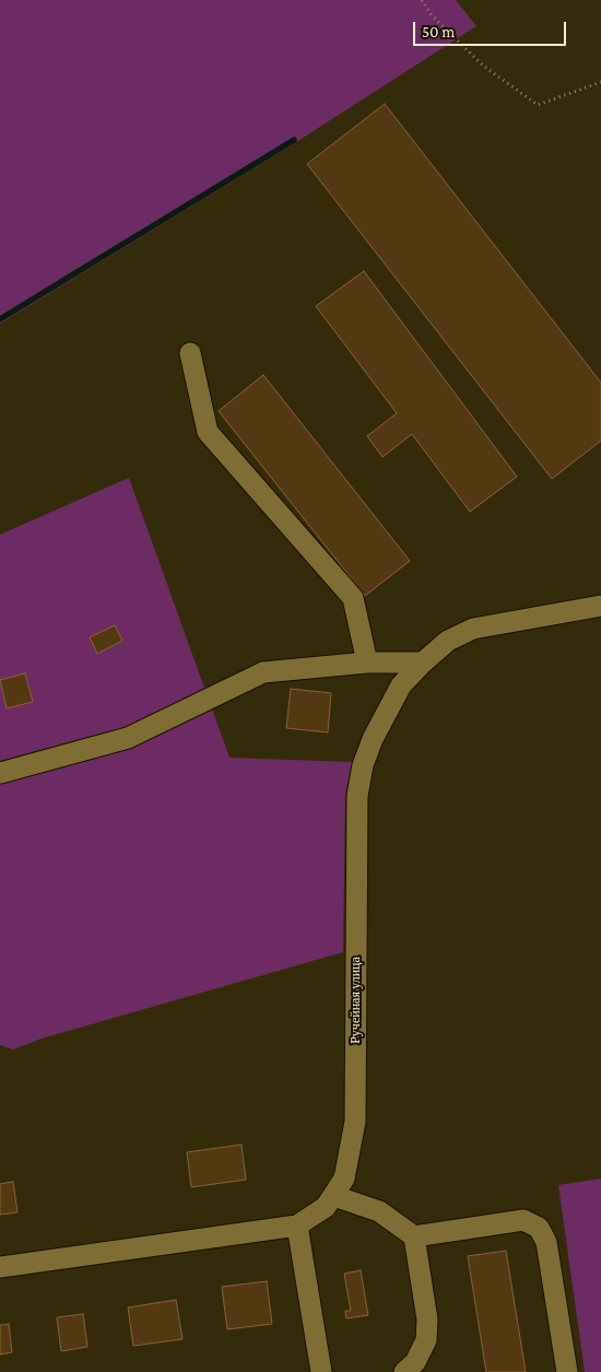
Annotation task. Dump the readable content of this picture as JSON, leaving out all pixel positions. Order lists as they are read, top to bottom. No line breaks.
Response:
{"streets":{"street":["Ручейная улица"]},"scale_bar":"50 m"}
